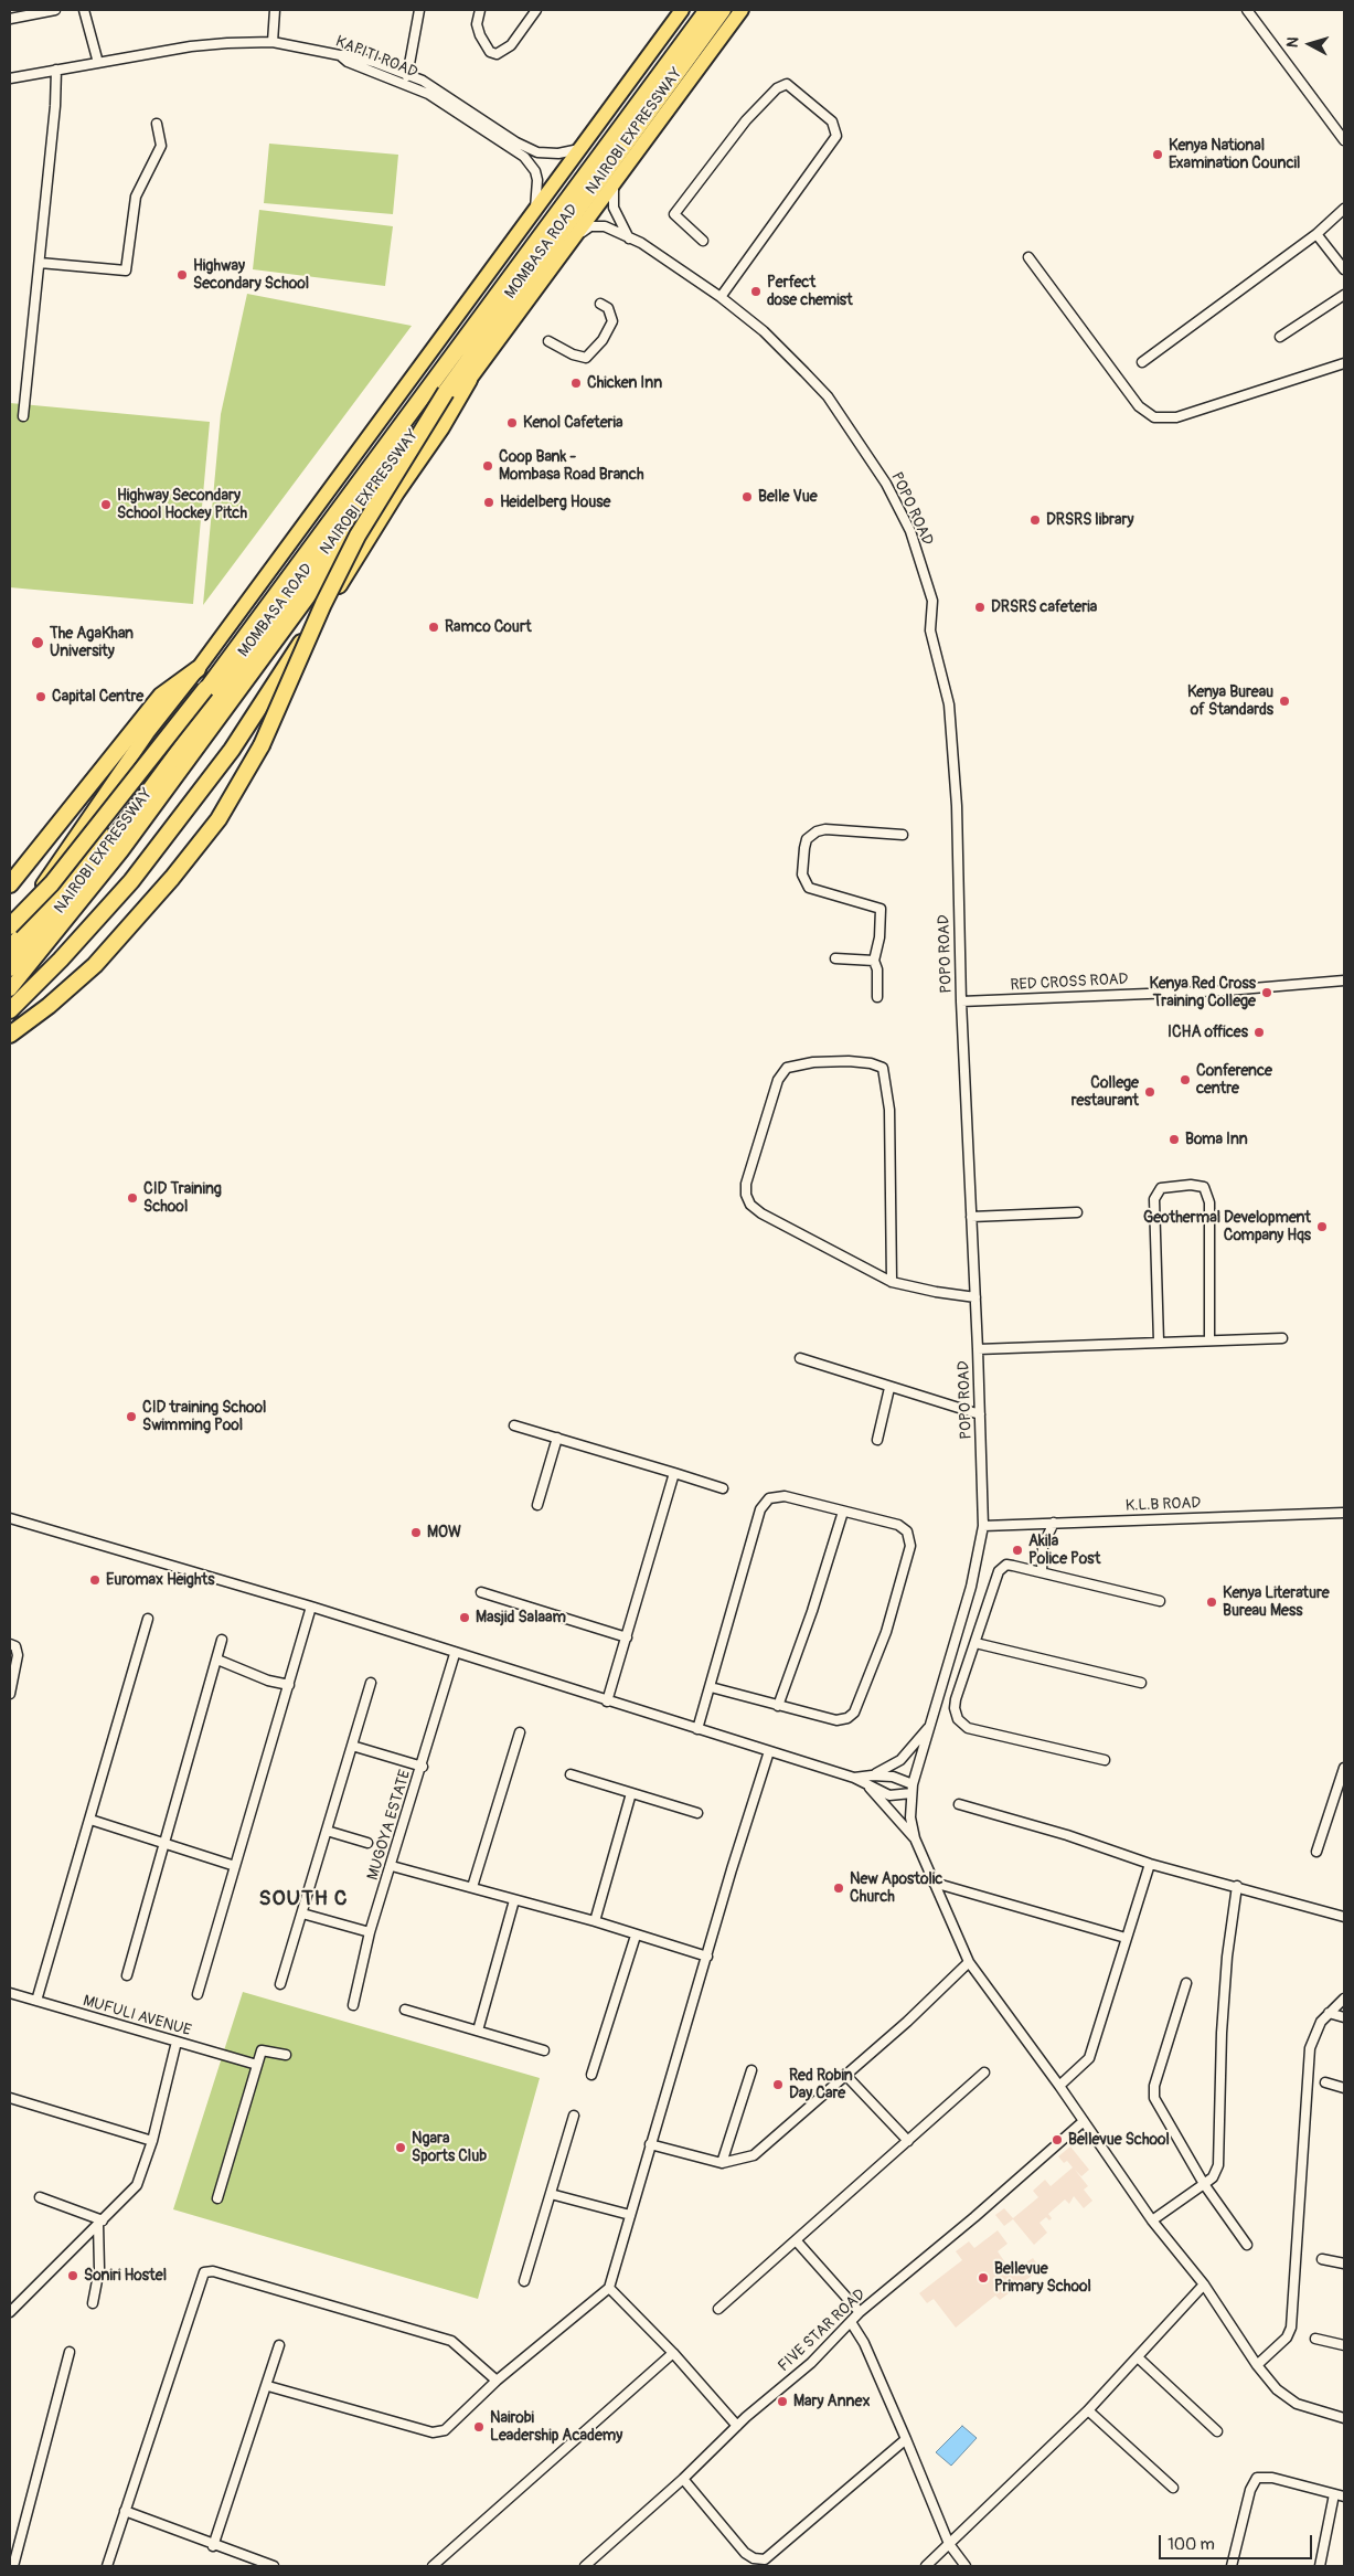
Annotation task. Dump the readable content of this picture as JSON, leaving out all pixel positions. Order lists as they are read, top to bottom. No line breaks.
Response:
{"streets":{"highway":["NAIROBI EXPRESSWAY","MOMBASA ROAD"],"street":["KAPITI ROAD","POPO ROAD","RED CROSS ROAD","K.L.B ROAD","MUGOYA ESTATE","MUFULI AVENUE","FIVE STAR ROAD"]},"crossings":[["KAPITI ROAD","MOMBASA ROAD"],["MOMBASA ROAD","POPO ROAD"],["POPO ROAD","RED CROSS ROAD"],["POPO ROAD","K.L.B ROAD"]],"districts":["SOUTH C"],"places":["Kenya National Examination Council","Highway Secondary School","Perfect dose chemist","Chicken Inn","Kenol Cafeteria","Coop Bank - Mombasa Road Branch","Belle Vue","Heidelberg House","Highway Secondary School Hockey Pitch","DRSRS library","DRSRS cafeteria","Ramco Court","The AgaKhan University","Capital Centre","Kenya Bureau of Standards","Kenya Red Cross Training College","ICHA offices","Conference centre","College restaurant","Boma Inn","CID Training School","Geothermal Development Company Hqs","CID training School Swimming Pool","MOW","Akila Police Post","Euromax Heights","Kenya Literature Bureau Mess","Masjid Salaam","New Apostolic Church","Red Robin Day Care","Bellevue School","Ngara Sports Club","Soniri Hostel","Bellevue Primary School","Mary Annex","Nairobi Leadership Academy"],"scale_bar":"100 m","north":"left"}
